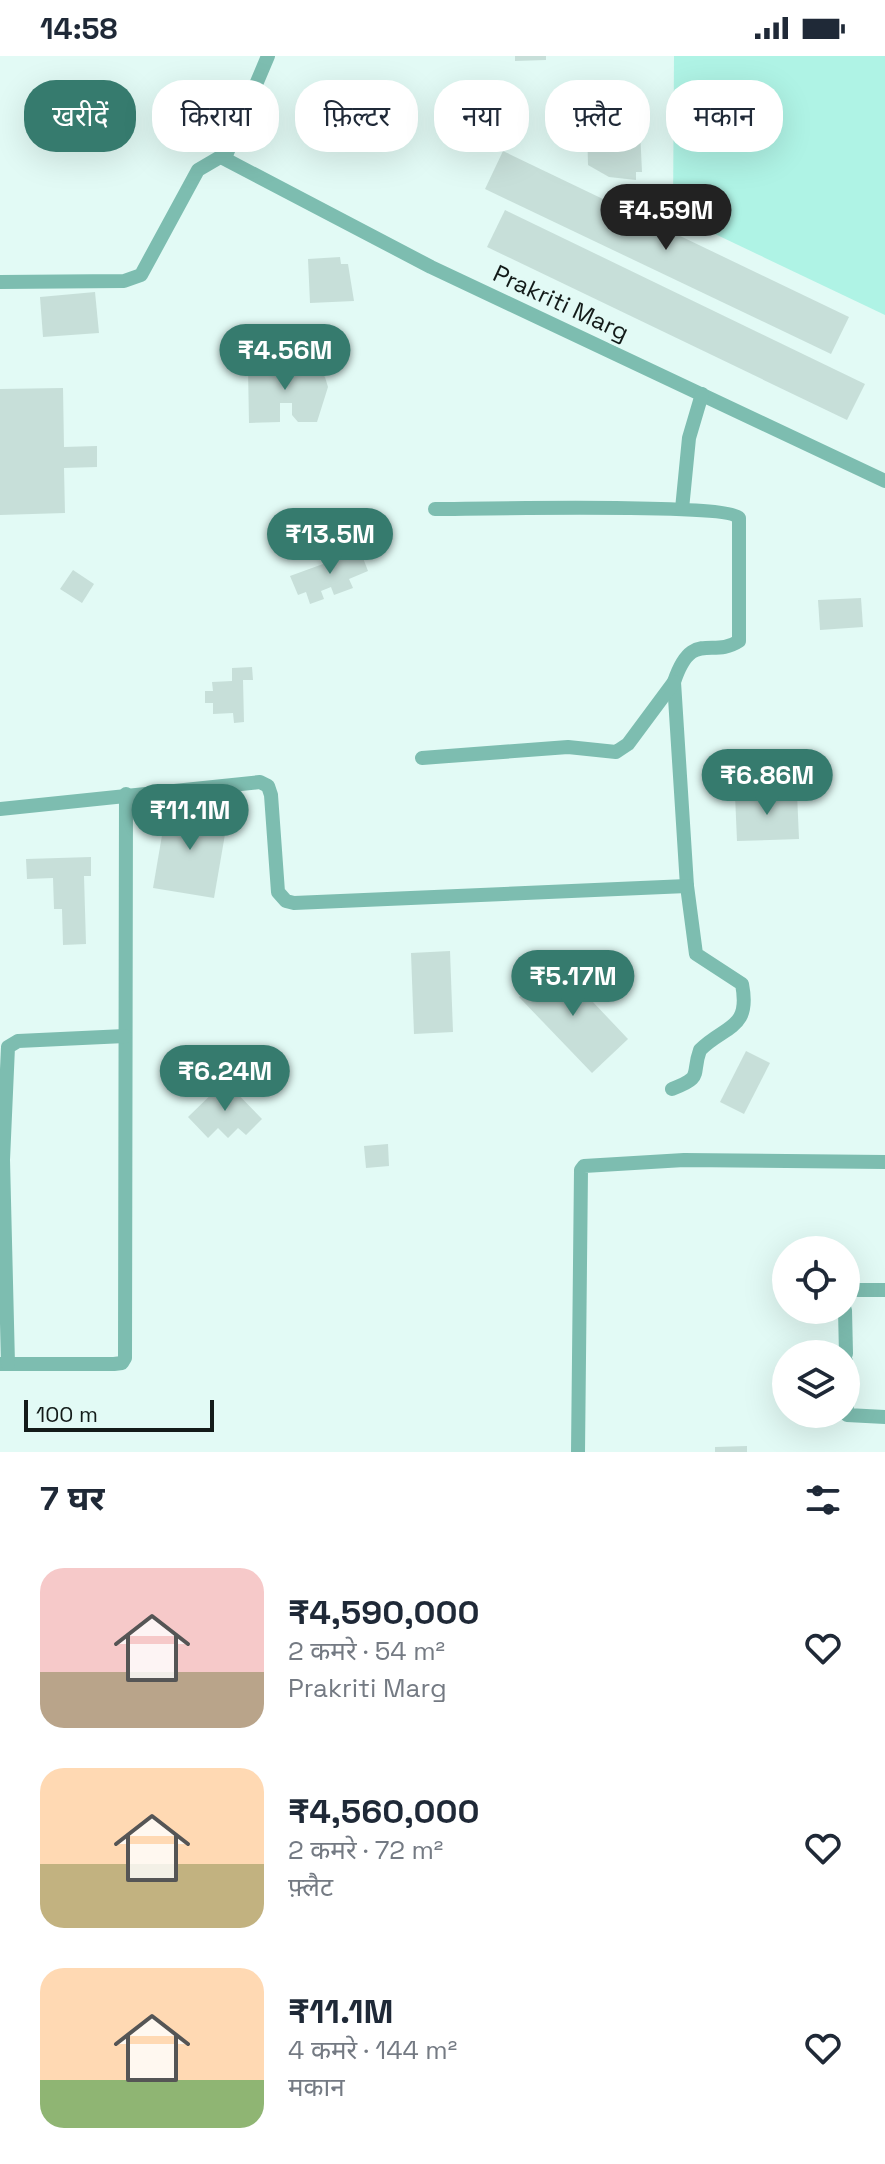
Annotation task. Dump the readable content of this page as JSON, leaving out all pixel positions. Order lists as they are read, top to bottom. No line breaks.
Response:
{"streets":{"street":["Prakriti Marg"]},"scale_bar":"100 m","page":{"status":"14:58","chip":["खरीदें","किराया","फ़िल्टर","नया","फ़्लैट","मकान"],"price":["₹4.59M","₹4.56M","₹13.5M","₹6.86M","₹11.1M","₹5.17M","₹6.24M"],"scale":"100 m","heading":"7 घर","list":[{"name":"₹4,590,000","note":"2 कमरे · 54 m² · Prakriti Marg"},{"name":"₹4,560,000","note":"2 कमरे · 72 m² · फ़्लैट"},{"name":"₹11.1M","note":"4 कमरे · 144 m² · मकान"}]}}
